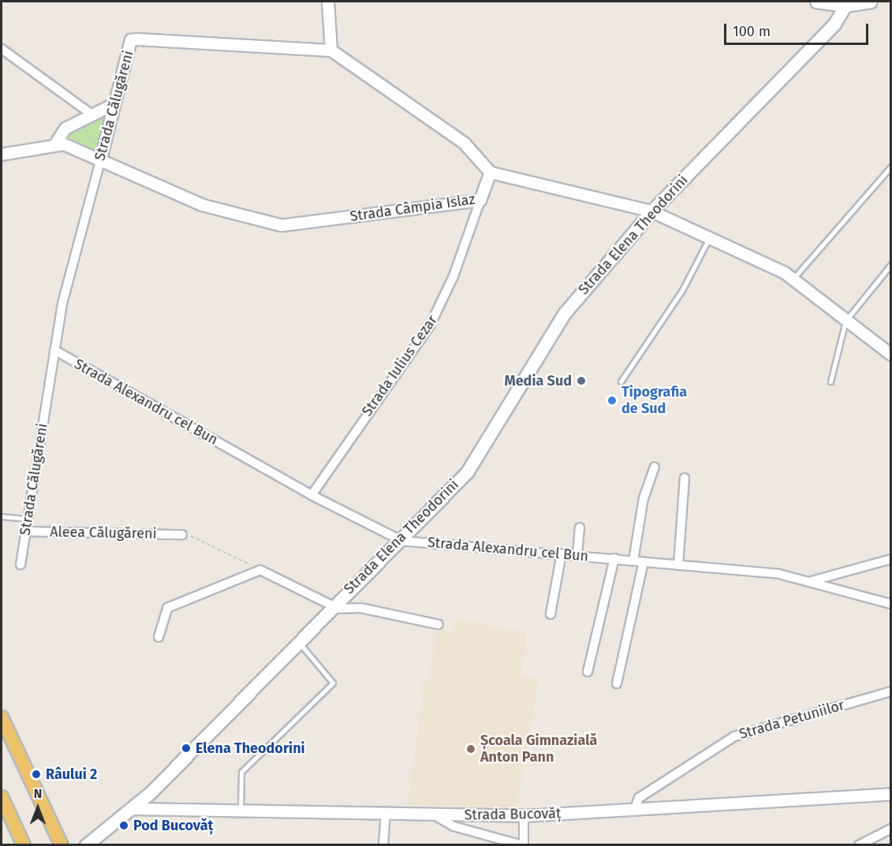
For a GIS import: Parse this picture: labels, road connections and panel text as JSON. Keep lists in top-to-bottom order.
{
  "streets": {
    "main road": ["Strada Elena Theodorini"],
    "street": [
      "Strada Călugăreni",
      "Strada Câmpia Islaz",
      "Strada Iulius Cezar",
      "Strada Alexandru cel Bun",
      "Aleea Călugăreni",
      "Strada Petuniilor",
      "Strada Bucovăț"
    ]
  },
  "crossings": [
    ["Strada Călugăreni", "Strada Câmpia Islaz"],
    ["Strada Călugăreni", "Strada Alexandru cel Bun"],
    ["Strada Călugăreni", "Aleea Călugăreni"],
    ["Strada Câmpia Islaz", "Strada Iulius Cezar"],
    ["Strada Elena Theodorini", "Strada Alexandru cel Bun"],
    ["Strada Elena Theodorini", "Strada Bucovăț"],
    ["Strada Iulius Cezar", "Strada Alexandru cel Bun"],
    ["Strada Petuniilor", "Strada Bucovăț"]
  ],
  "places": [
    "Media Sud",
    "Tipografia de Sud",
    "Elena Theodorini",
    "Școala Gimnazială Anton Pann",
    "Râului 2",
    "Pod Bucovăț"
  ],
  "scale_bar": "100 m",
  "north": "top"
}
